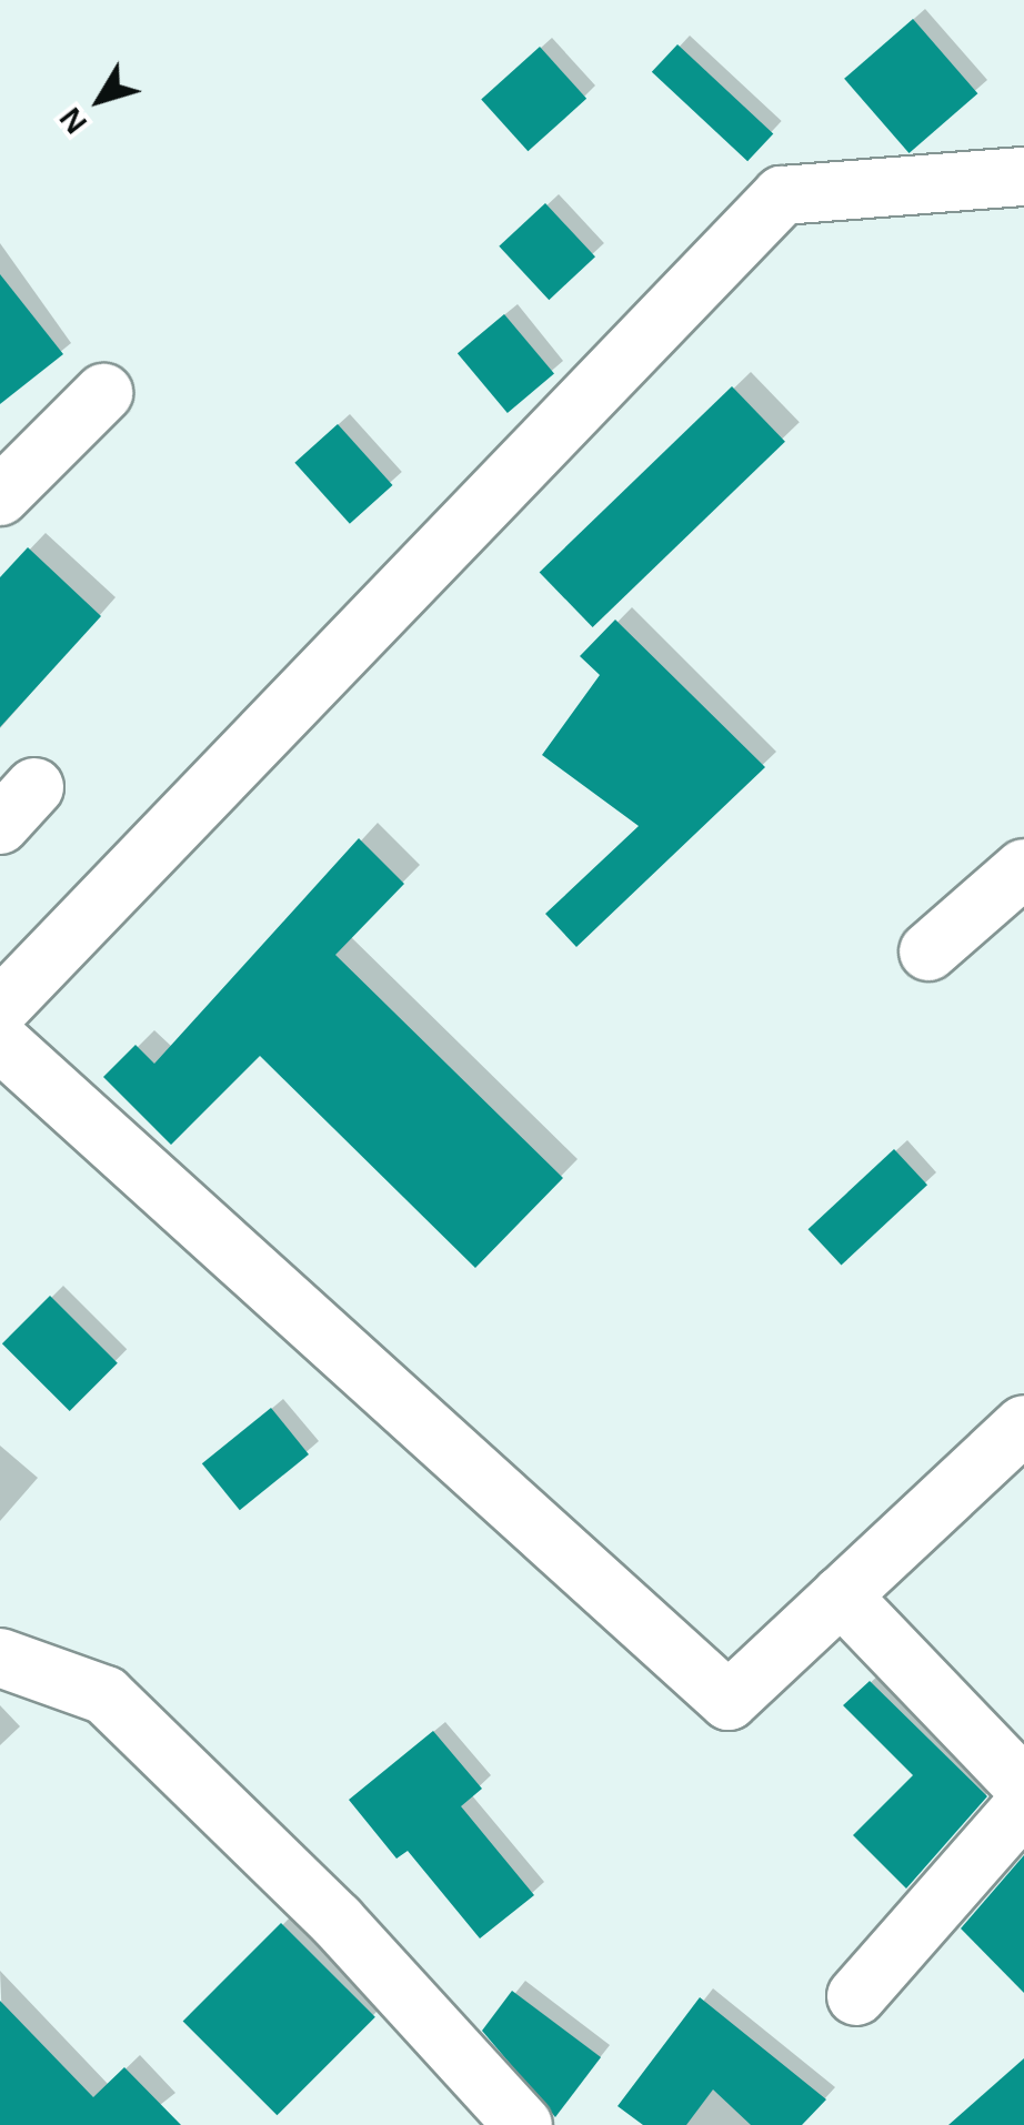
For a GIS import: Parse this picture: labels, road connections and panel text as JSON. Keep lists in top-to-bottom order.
{
  "north": "bottom left"
}
